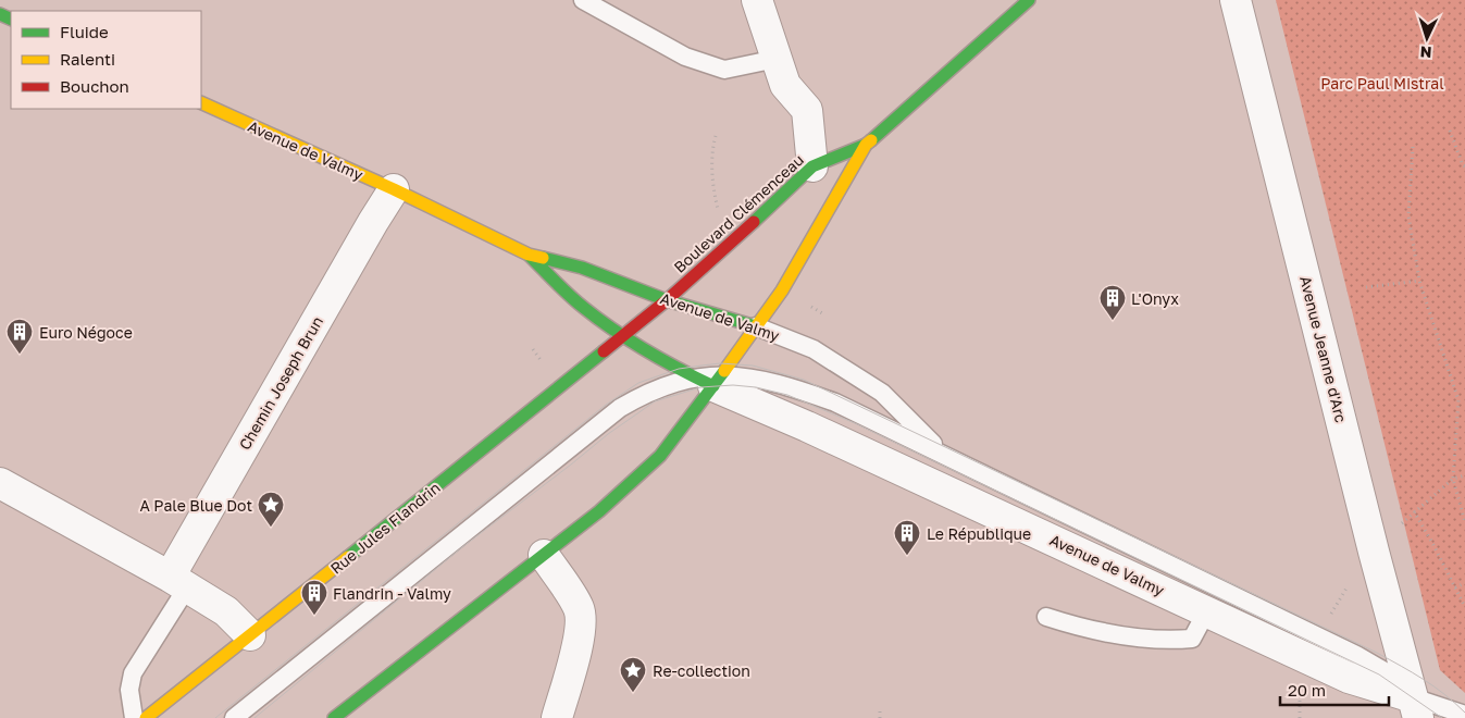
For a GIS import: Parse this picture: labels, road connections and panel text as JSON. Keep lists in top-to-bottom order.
{
  "streets": {
    "main road": ["Avenue de Valmy", "Boulevard Clémenceau", "Rue Jules Flandrin"],
    "street": ["Avenue Jeanne d'Arc", "Chemin Joseph Brun"]
  },
  "crossings": [
    ["Avenue de Valmy", "Boulevard Clémenceau"],
    ["Avenue de Valmy", "Avenue Jeanne d'Arc"],
    ["Avenue de Valmy", "Chemin Joseph Brun"],
    ["Avenue de Valmy", "Rue Jules Flandrin"],
    ["Boulevard Clémenceau", "Rue Jules Flandrin"]
  ],
  "parks": ["Parc Paul Mistral"],
  "places": {
    "building": [
      "L'Onyx",
      "Euro Négoce",
      "Le République",
      "Flandrin - Valmy"
    ],
    "place": ["A Pale Blue Dot", "Re-collection"]
  },
  "legend": ["Fluide", "Ralenti", "Bouchon"],
  "scale_bar": "20 m",
  "north": "bottom"
}
